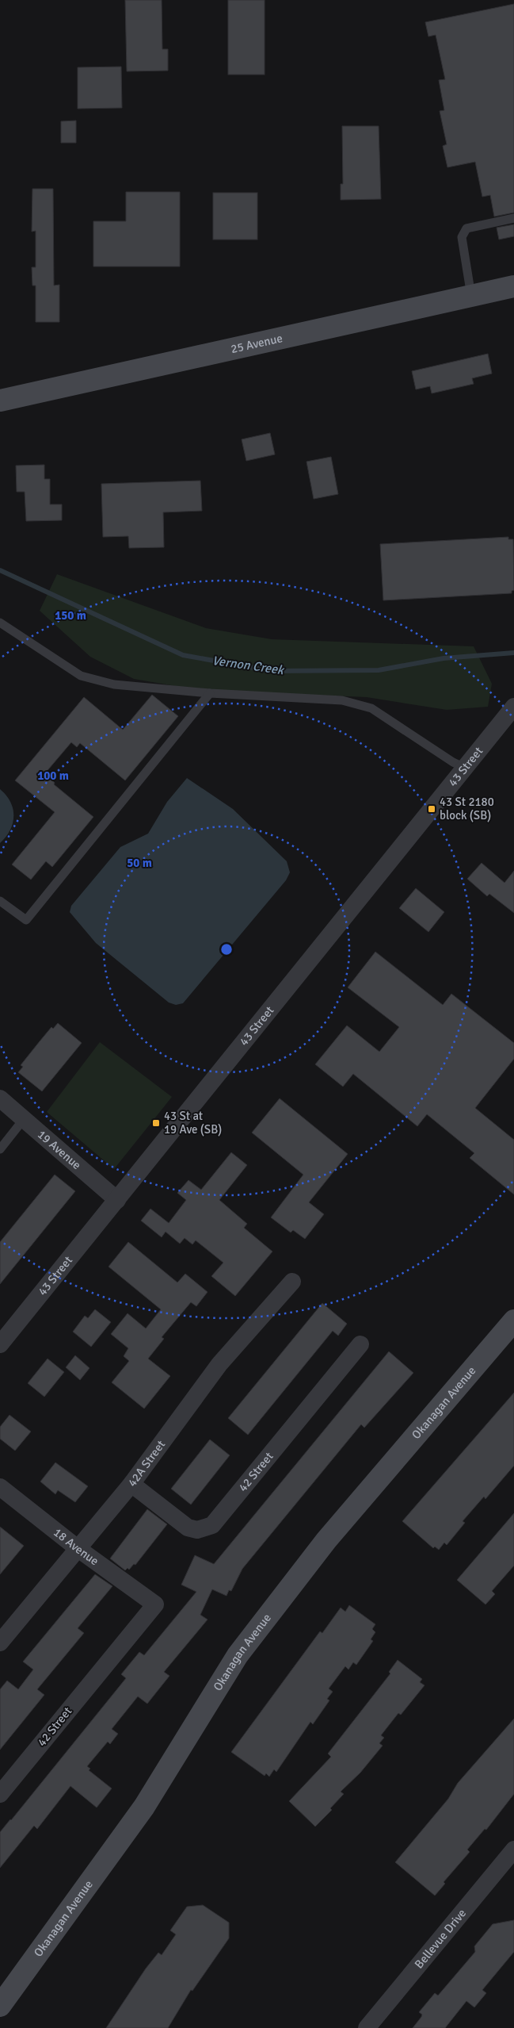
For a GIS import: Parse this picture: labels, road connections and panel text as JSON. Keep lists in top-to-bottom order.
{
  "streets": {
    "street": [
      "25 Avenue",
      "43 Street",
      "19 Avenue",
      "Okanagan Avenue",
      "42A Street",
      "42 Street",
      "18 Avenue",
      "Bellevue Drive"
    ]
  },
  "crossings": [
    ["43 Street", "19 Avenue"],
    ["42A Street", "42 Street"],
    ["42A Street", "18 Avenue"],
    ["42 Street", "18 Avenue"]
  ],
  "water": ["Vernon Creek"],
  "places": {
    "transit": ["43 St 2180 block (SB)", "43 St at 19 Ave (SB)"]
  },
  "rings": ["150 m", "100 m", "50 m"]
}
